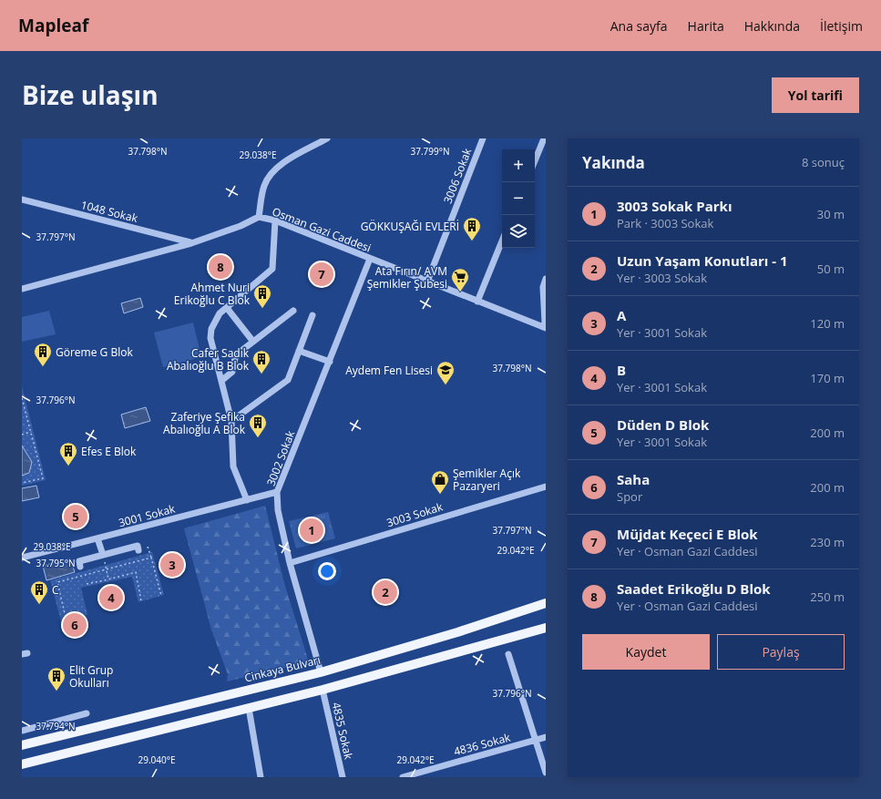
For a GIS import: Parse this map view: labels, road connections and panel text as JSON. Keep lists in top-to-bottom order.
{
  "streets": {
    "main road": ["Cinkaya Bulvarı"],
    "street": [
      "3006 Sokak",
      "1048 Sokak",
      "Osman Gazi Caddesi",
      "3002 Sokak",
      "3003 Sokak",
      "3001 Sokak",
      "4835 Sokak",
      "4836 Sokak"
    ]
  },
  "crossings": [
    ["3006 Sokak", "Osman Gazi Caddesi"],
    ["1048 Sokak", "Osman Gazi Caddesi"],
    ["Osman Gazi Caddesi", "3002 Sokak"],
    ["3002 Sokak", "3003 Sokak"],
    ["3002 Sokak", "3001 Sokak"],
    ["3002 Sokak", "Cinkaya Bulvarı"]
  ],
  "places": {
    "building": [
      "GÖKKUŞAĞI EVLERİ",
      "Ahmet Nuri Erikoğlu C Blok",
      "Göreme G Blok",
      "Cafer Sadık Abalıoğlu B Blok",
      "Zaferiye Şefika Abalıoğlu A Blok",
      "Efes E Blok",
      "C",
      "Elit Grup Okulları"
    ],
    "supermarket": ["Ata Fırın/ AVM Şemikler Şubesi"],
    "school or university": ["Aydem Fen Lisesi"],
    "shop": ["Şemikler Açık Pazaryeri"]
  },
  "page": {
    "header": "Mapleaf",
    "nav": [
      "Ana sayfa",
      "Harita",
      "Hakkında",
      "İletişim"
    ],
    "title": "Bize ulaşın",
    "buttons": [
      "Yol tarifi",
      ["Kaydet", "Paylaş"]
    ],
    "heading": ["Yakında", "8 sonuç"],
    "map_buttons": ["+", "−"],
    "list": [
      {
        "mark": "1",
        "name": "3003 Sokak Parkı",
        "note": "Park · 3003 Sokak",
        "value": "30 m"
      },
      {
        "mark": "2",
        "name": "Uzun Yaşam Konutları - 1",
        "note": "Yer · 3003 Sokak",
        "value": "50 m"
      },
      {
        "mark": "3",
        "name": "A",
        "note": "Yer · 3001 Sokak",
        "value": "120 m"
      },
      {
        "mark": "4",
        "name": "B",
        "note": "Yer · 3001 Sokak",
        "value": "170 m"
      },
      {
        "mark": "5",
        "name": "Düden D Blok",
        "note": "Yer · 3001 Sokak",
        "value": "200 m"
      },
      {
        "mark": "6",
        "name": "Saha",
        "note": "Spor",
        "value": "200 m"
      },
      {
        "mark": "7",
        "name": "Müjdat Keçeci E Blok",
        "note": "Yer · Osman Gazi Caddesi",
        "value": "230 m"
      },
      {
        "mark": "8",
        "name": "Saadet Erikoğlu D Blok",
        "note": "Yer · Osman Gazi Caddesi",
        "value": "250 m"
      }
    ],
    "pins": [
      "8",
      "7",
      "5",
      "1",
      "3",
      "2",
      "4",
      "6"
    ]
  },
  "coordinates": [
    "37.798°N",
    "37.799°N",
    "29.038°E",
    "37.797°N",
    "37.796°N",
    "29.042°E",
    "37.795°N",
    "37.794°N",
    "29.040°E"
  ]
}
